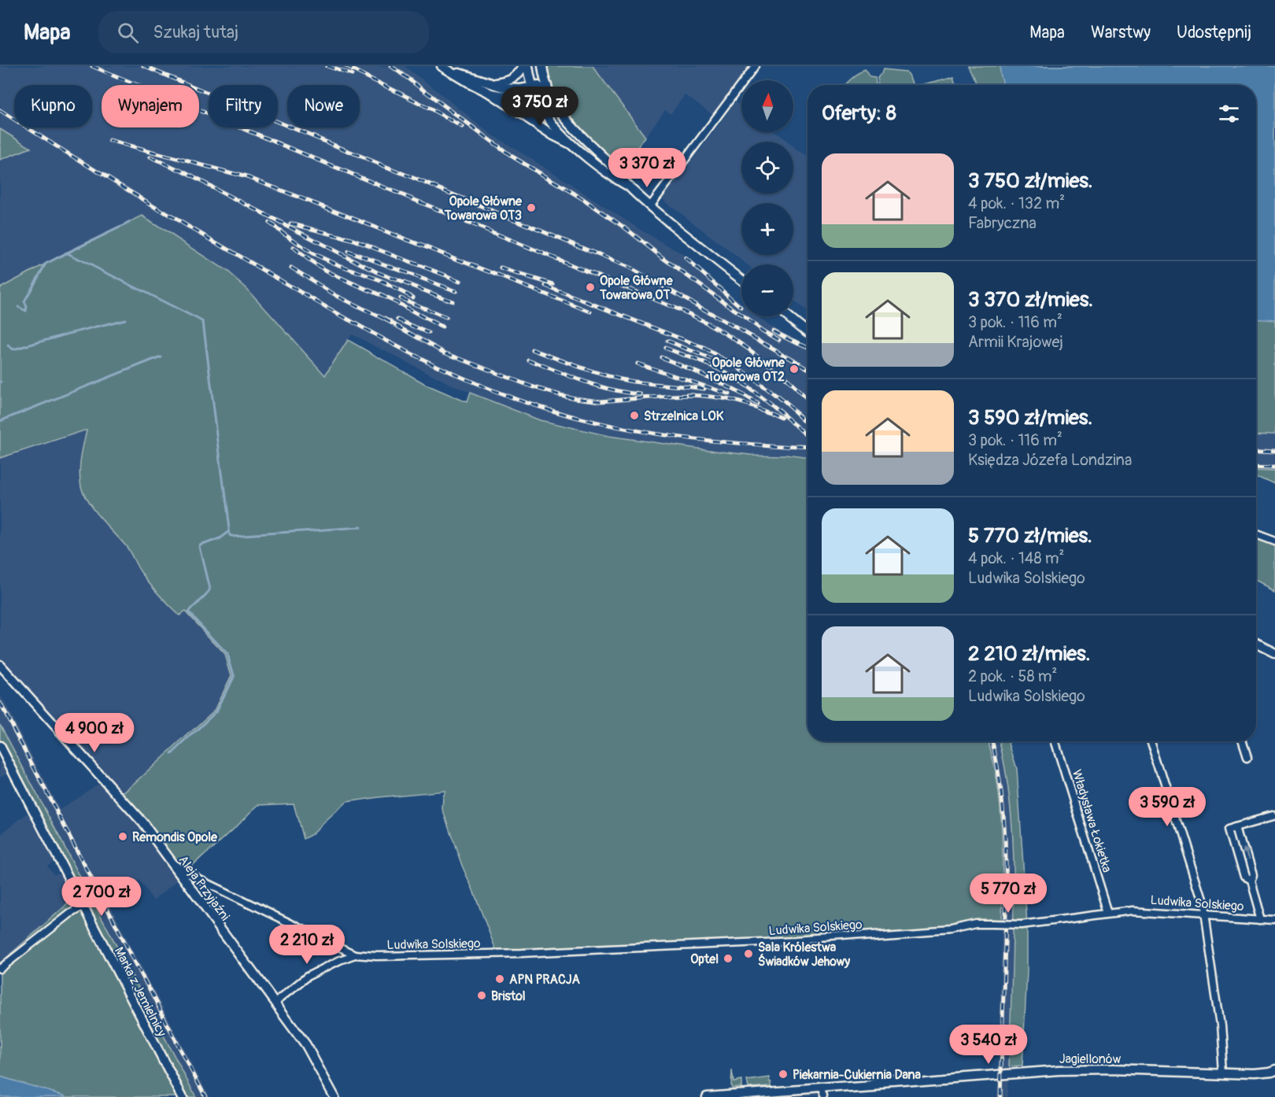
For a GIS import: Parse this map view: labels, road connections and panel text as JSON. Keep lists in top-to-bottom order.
{
  "streets": {
    "street": [
      "Władysława Łokietka",
      "Aleja Przyjaźni",
      "Ludwika Solskiego",
      "Marka z Jemielnicy",
      "Jagiellonów"
    ]
  },
  "crossings": [
    ["Władysława Łokietka", "Ludwika Solskiego"],
    ["Aleja Przyjaźni", "Ludwika Solskiego"]
  ],
  "places": [
    "Opole Główne Towarowa OT3",
    "Opole Główne Towarowa OT",
    "Opole Główne Towarowa OT2",
    "Strzelnica LOK",
    "Remondis Opole",
    "Sala Królestwa Świadków Jehowy",
    "Optel",
    "APN PRACJA",
    "Bristol",
    "Piekarnia-Cukiernia Dana"
  ],
  "north": "top",
  "page": {
    "header": "Mapa",
    "search": "Szukaj tutaj",
    "nav": ["Mapa", "Warstwy", "Udostępnij"],
    "map_buttons": ["+", "−"],
    "chip": [
      "Kupno",
      "Wynajem",
      "Filtry",
      "Nowe"
    ],
    "heading": "Oferty: 8",
    "price": [
      "3 750 zł",
      "3 370 zł",
      "4 900 zł",
      "3 590 zł",
      "5 770 zł",
      "2 700 zł",
      "2 210 zł",
      "3 540 zł"
    ],
    "list": [
      {
        "name": "3 750 zł/mies.",
        "note": "4 pok. · 132 m² · Fabryczna"
      },
      {
        "name": "3 370 zł/mies.",
        "note": "3 pok. · 116 m² · Armii Krajowej"
      },
      {
        "name": "3 590 zł/mies.",
        "note": "3 pok. · 116 m² · Księdza Józefa Londzina"
      },
      {
        "name": "5 770 zł/mies.",
        "note": "4 pok. · 148 m² · Ludwika Solskiego"
      },
      {
        "name": "2 210 zł/mies.",
        "note": "2 pok. · 58 m² · Ludwika Solskiego"
      }
    ]
  }
}
